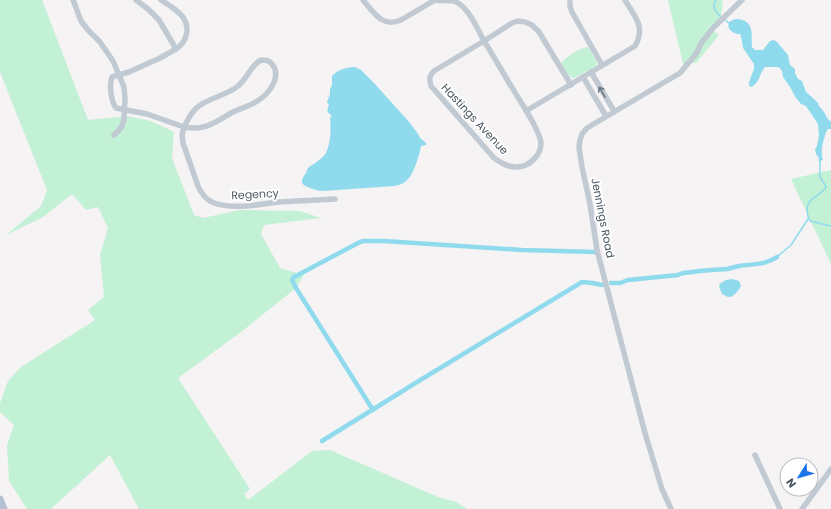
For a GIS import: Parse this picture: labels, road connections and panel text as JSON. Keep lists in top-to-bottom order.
{
  "streets": {
    "street": ["Hastings Avenue", "Regency", "Jennings Road"]
  },
  "north": "bottom left"
}
